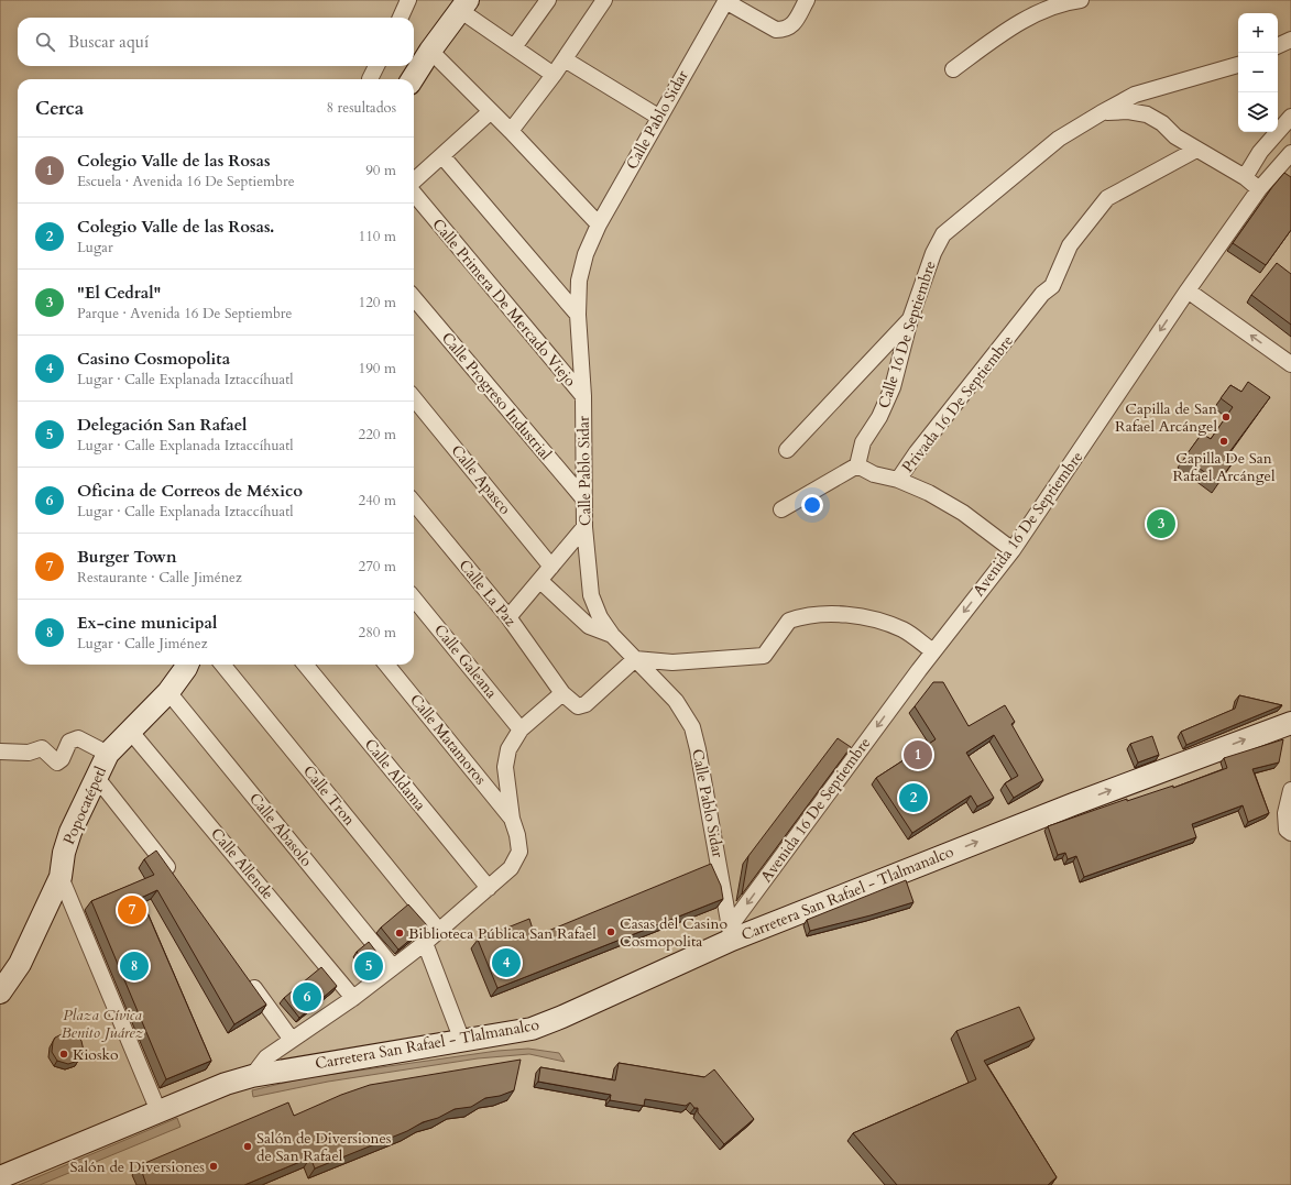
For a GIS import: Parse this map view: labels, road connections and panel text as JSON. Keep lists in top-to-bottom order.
{
  "streets": {
    "street": [
      "Calle Pablo Sidar",
      "Calle Primera De Mercado Viejo",
      "Calle 16 De Septiembre",
      "Calle Progreso Industrial",
      "Privada 16 De Septiembre",
      "Calle Apasco",
      "Avenida 16 De Septiembre",
      "Calle La Paz",
      "Calle Galeana",
      "Calle Matamoros",
      "Calle Aldama",
      "Calle Tron",
      "Popocatépetl",
      "Calle Abasolo",
      "Calle Allende",
      "Carretera San Rafael - Tlalmanalco"
    ]
  },
  "crossings": [
    ["Calle Pablo Sidar", "Calle Primera De Mercado Viejo"],
    ["Calle Pablo Sidar", "Calle Progreso Industrial"],
    ["Calle Pablo Sidar", "Avenida 16 De Septiembre"],
    ["Calle Pablo Sidar", "Calle La Paz"],
    ["Calle Pablo Sidar", "Carretera San Rafael - Tlalmanalco"],
    ["Avenida 16 De Septiembre", "Carretera San Rafael - Tlalmanalco"],
    ["Popocatépetl", "Calle Abasolo"],
    ["Popocatépetl", "Calle Allende"]
  ],
  "one_way": ["Avenida 16 De Septiembre", "Carretera San Rafael - Tlalmanalco"],
  "parks": ["Plaza Cívica Benito Juárez"],
  "places": [
    "Capilla de San Rafael Arcángel",
    "Capilla De San Rafael Arcángel",
    "Casas del Casino Cosmopolita",
    "Biblioteca Pública San Rafael",
    "Kiosko",
    "Salón de Diversiones de San Rafael",
    "Salón de Diversiones"
  ],
  "page": {
    "map_buttons": ["+", "−"],
    "search": "Buscar aquí",
    "heading": ["Cerca", "8 resultados"],
    "list": [
      {
        "mark": "1",
        "name": "Colegio Valle de las Rosas",
        "note": "Escuela · Avenida 16 De Septiembre",
        "value": "90 m"
      },
      {
        "mark": "2",
        "name": "Colegio Valle de las Rosas.",
        "note": "Lugar",
        "value": "110 m"
      },
      {
        "mark": "3",
        "name": "\"El Cedral\"",
        "note": "Parque · Avenida 16 De Septiembre",
        "value": "120 m"
      },
      {
        "mark": "4",
        "name": "Casino Cosmopolita",
        "note": "Lugar · Calle Explanada Iztaccíhuatl",
        "value": "190 m"
      },
      {
        "mark": "5",
        "name": "Delegación San Rafael",
        "note": "Lugar · Calle Explanada Iztaccíhuatl",
        "value": "220 m"
      },
      {
        "mark": "6",
        "name": "Oficina de Correos de México",
        "note": "Lugar · Calle Explanada Iztaccíhuatl",
        "value": "240 m"
      },
      {
        "mark": "7",
        "name": "Burger Town",
        "note": "Restaurante · Calle Jiménez",
        "value": "270 m"
      },
      {
        "mark": "8",
        "name": "Ex-cine municipal",
        "note": "Lugar · Calle Jiménez",
        "value": "280 m"
      }
    ],
    "pins": [
      "3",
      "1",
      "2",
      "7",
      "4",
      "5",
      "8",
      "6"
    ]
  }
}
